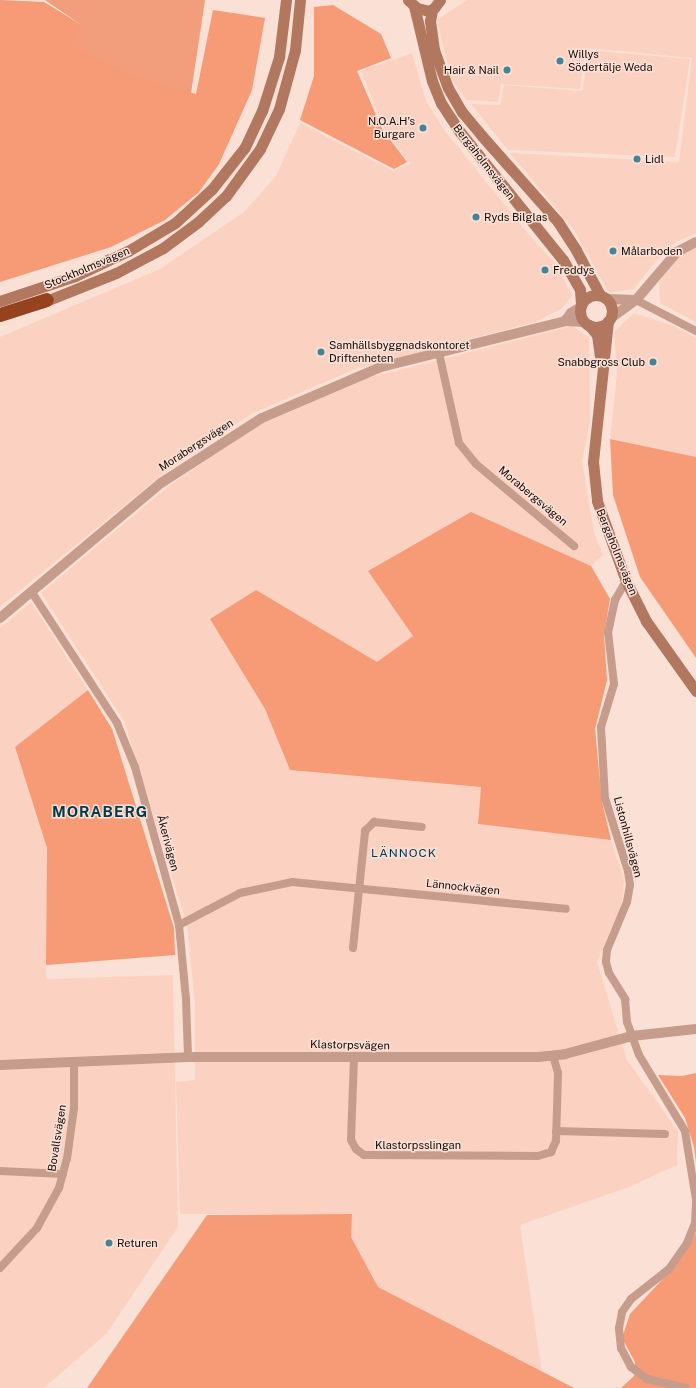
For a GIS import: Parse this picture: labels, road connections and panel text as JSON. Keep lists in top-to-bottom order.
{
  "streets": {
    "main road": ["Bergaholmsvägen", "Stockholmsvägen"],
    "street": [
      "Morabergsvägen",
      "Listonhillsvägen",
      "Åkerivägen",
      "Lännockvägen",
      "Klastorpsvägen",
      "Bovallsvägen",
      "Klastorpsslingan"
    ]
  },
  "crossings": [
    ["Bergaholmsvägen", "Morabergsvägen"],
    ["Bergaholmsvägen", "Listonhillsvägen"],
    ["Morabergsvägen", "Åkerivägen"],
    ["Listonhillsvägen", "Klastorpsvägen"],
    ["Åkerivägen", "Lännockvägen"],
    ["Åkerivägen", "Klastorpsvägen"],
    ["Klastorpsvägen", "Bovallsvägen"],
    ["Klastorpsvägen", "Klastorpsslingan"]
  ],
  "districts": ["MORABERG", "LÄNNOCK"],
  "places": [
    "Willys Södertälje Weda",
    "Hair & Nail",
    "N.O.A.H’s Burgare",
    "Lidl",
    "Ryds Bilglas",
    "Målarboden",
    "Freddys",
    "Samhällsbyggnadskontoret Driftenheten",
    "Snabbgross Club",
    "Returen"
  ]
}
